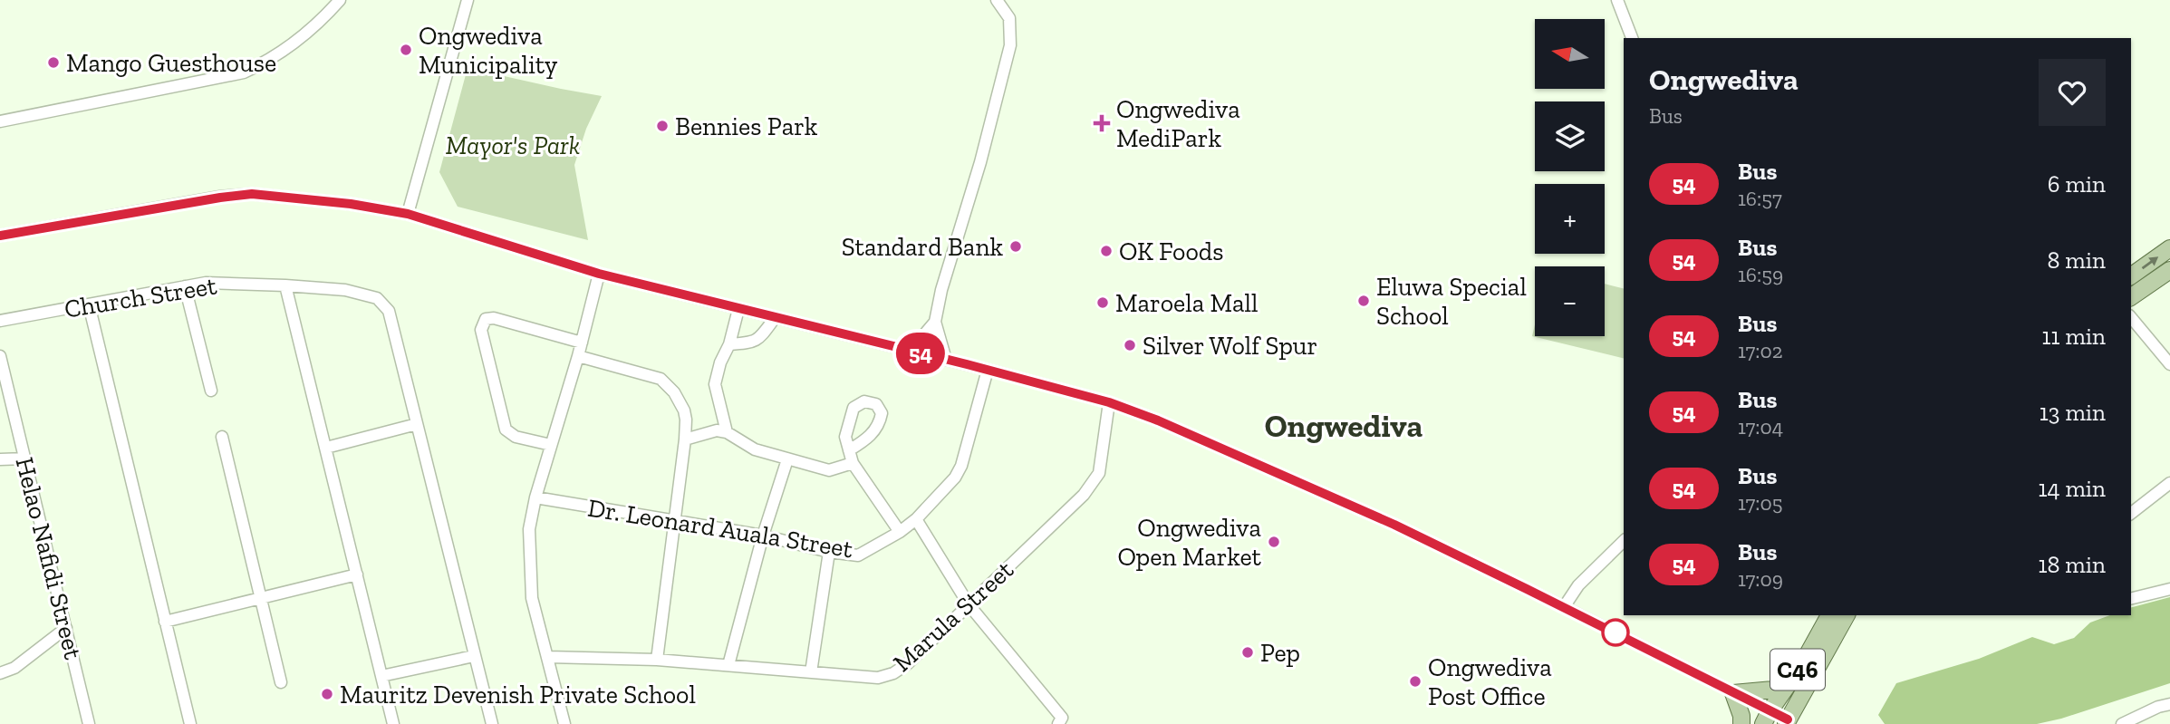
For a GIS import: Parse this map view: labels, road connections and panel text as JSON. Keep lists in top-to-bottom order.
{
  "streets": {
    "main road": ["C46"],
    "street": [
      "Church Street",
      "Dr. Leonard Auala Street",
      "Helao Nafidi Street",
      "Marula Street"
    ]
  },
  "districts": ["Ongwediva"],
  "parks": ["Mayor's Park"],
  "places": {
    "other": [
      "Ongwediva Municipality",
      "Mango Guesthouse",
      "Bennies Park",
      "Standard Bank",
      "OK Foods",
      "Eluwa Special School",
      "Maroela Mall",
      "Silver Wolf Spur",
      "Ongwediva Open Market",
      "Pep",
      "Ongwediva Post Office",
      "Mauritz Devenish Private School"
    ],
    "health": ["Ongwediva MediPark"]
  },
  "lines": ["bus line 54"],
  "north": "left",
  "page": {
    "on_map": "54",
    "map_buttons": ["+", "−"],
    "heading": ["Ongwediva", "Bus"],
    "list": [
      {
        "mark": "54",
        "name": "Bus",
        "note": "16:57",
        "value": "6 min"
      },
      {
        "mark": "54",
        "name": "Bus",
        "note": "16:59",
        "value": "8 min"
      },
      {
        "mark": "54",
        "name": "Bus",
        "note": "17:02",
        "value": "11 min"
      },
      {
        "mark": "54",
        "name": "Bus",
        "note": "17:04",
        "value": "13 min"
      },
      {
        "mark": "54",
        "name": "Bus",
        "note": "17:05",
        "value": "14 min"
      },
      {
        "mark": "54",
        "name": "Bus",
        "note": "17:09",
        "value": "18 min"
      }
    ]
  }
}
